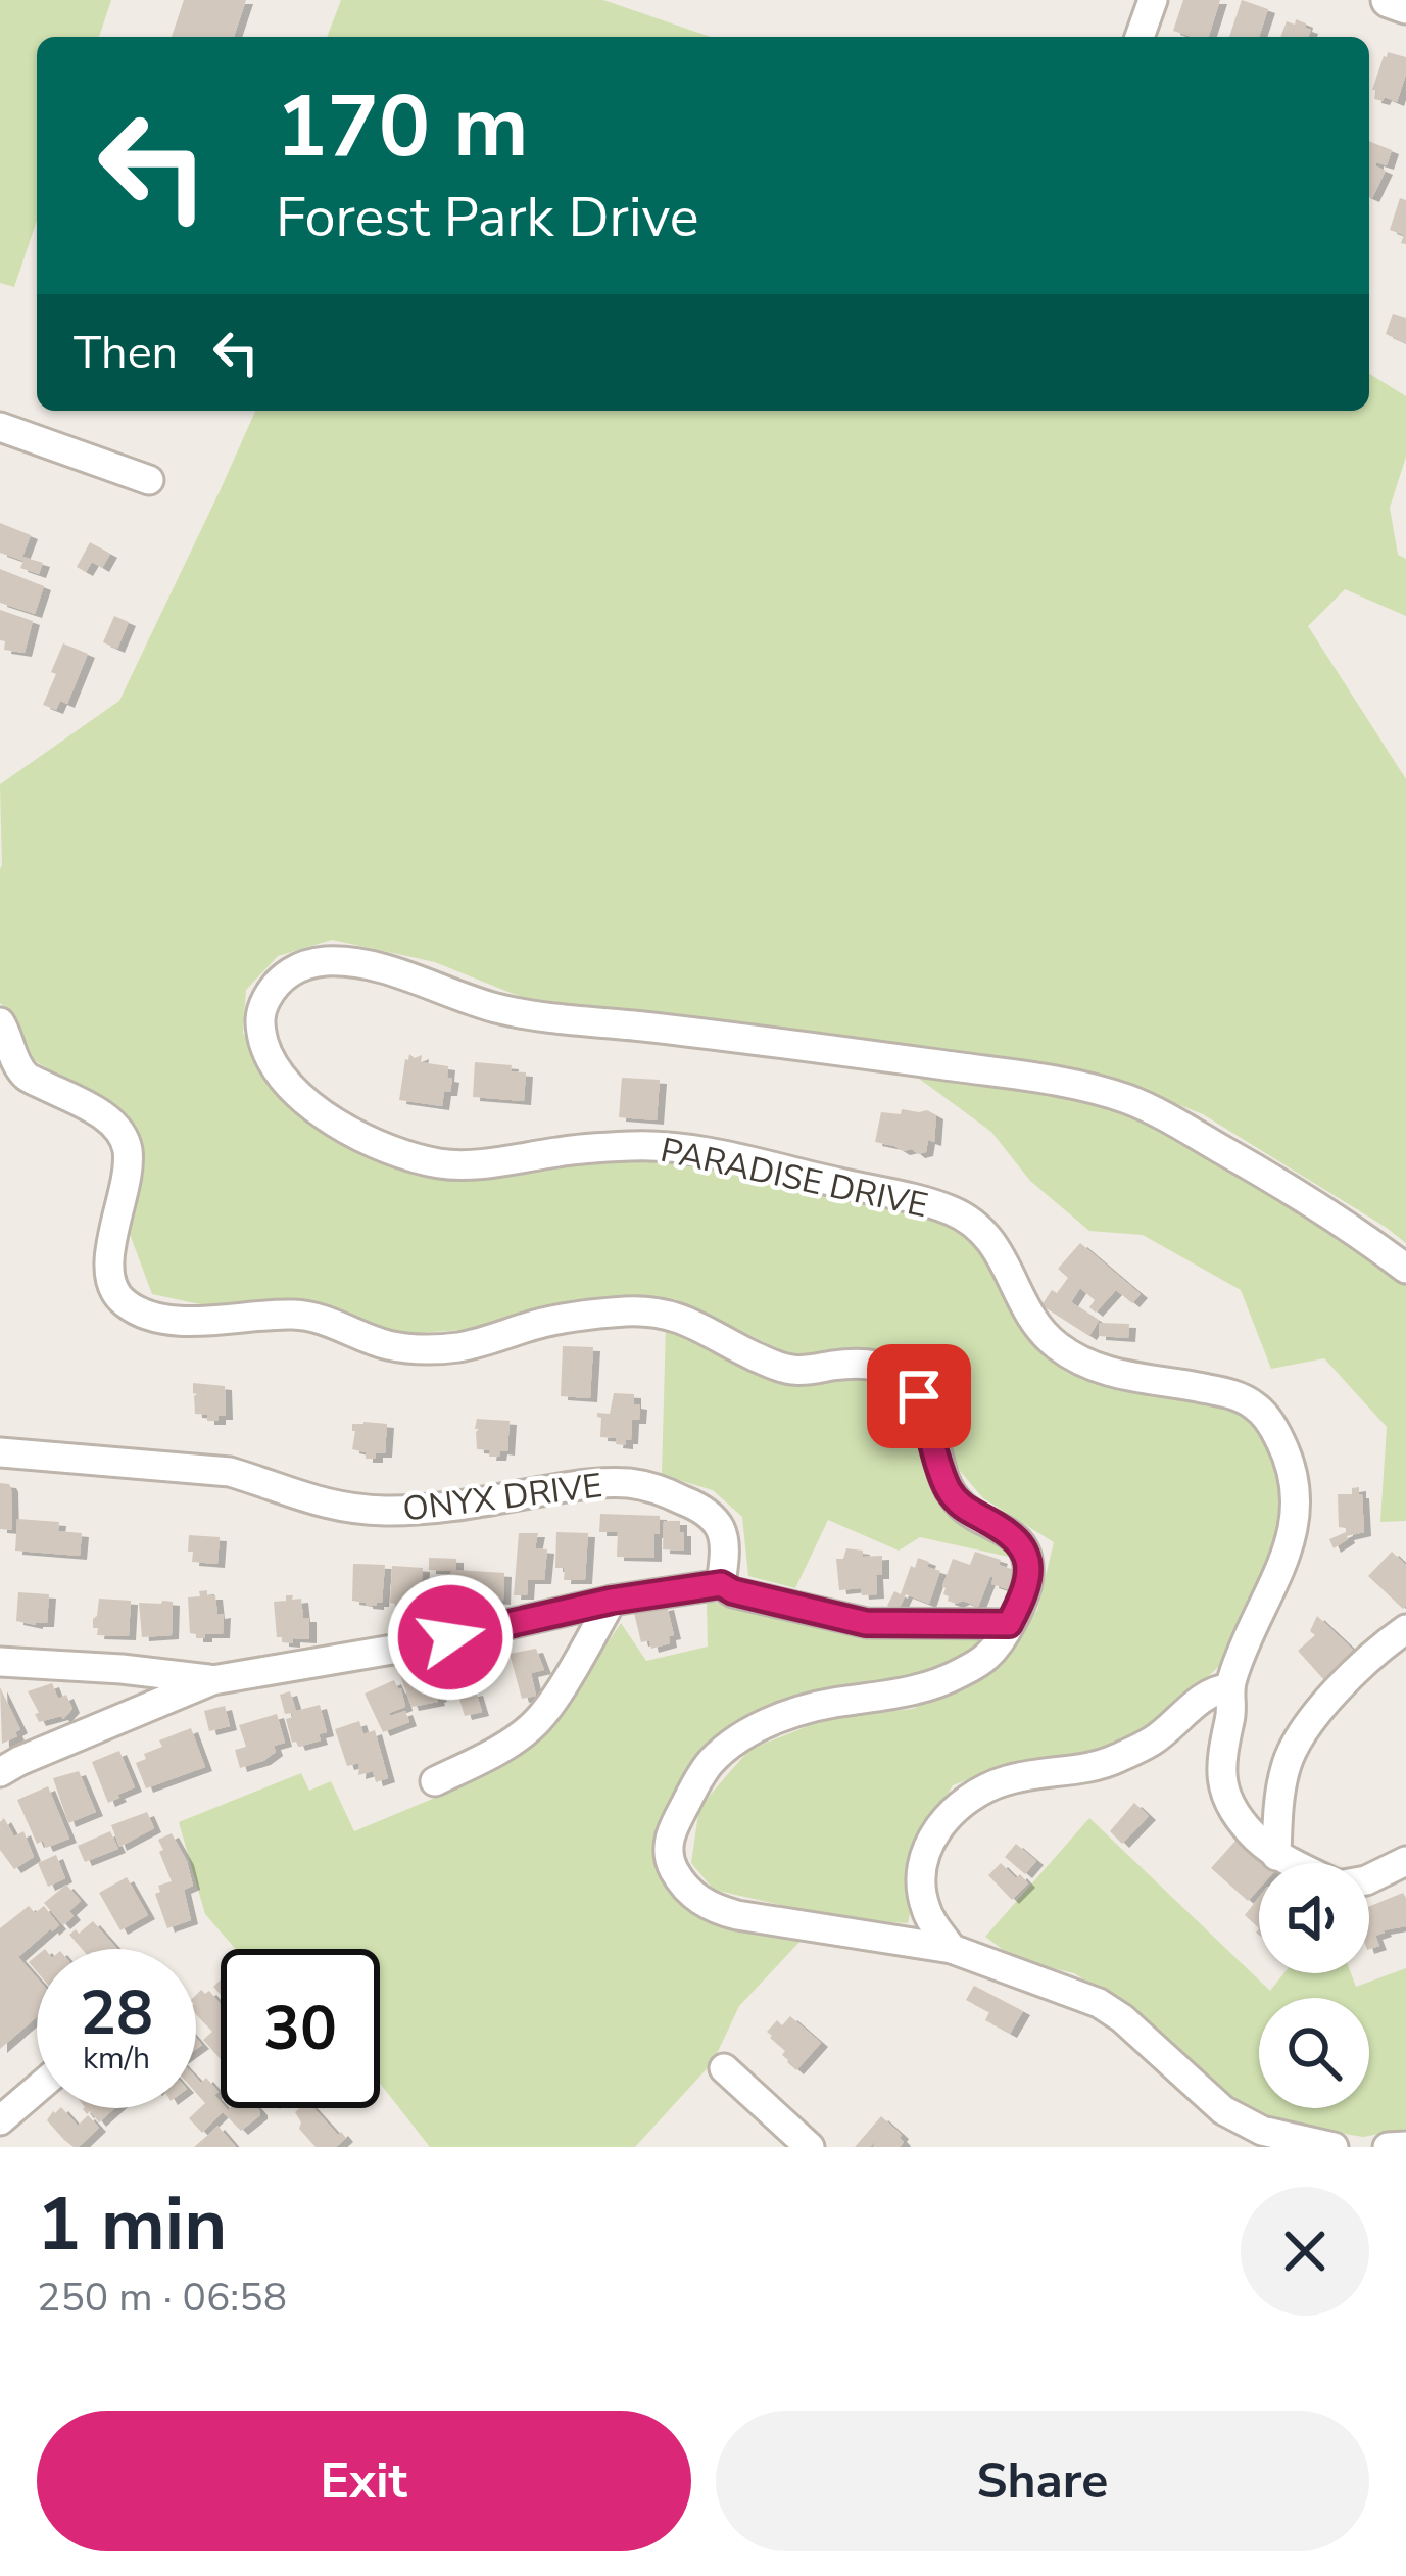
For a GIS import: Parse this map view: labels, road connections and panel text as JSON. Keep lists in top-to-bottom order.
{
  "streets": {
    "street": ["PARADISE DRIVE", "ONYX DRIVE"]
  },
  "page": {
    "turn": ["170 m", "Forest Park Drive"],
    "then": "Then",
    "speed": "28 km/h",
    "limit": "30",
    "heading": ["1 min", "250 m · 06:58"],
    "buttons": ["Exit", "Share"]
  }
}
